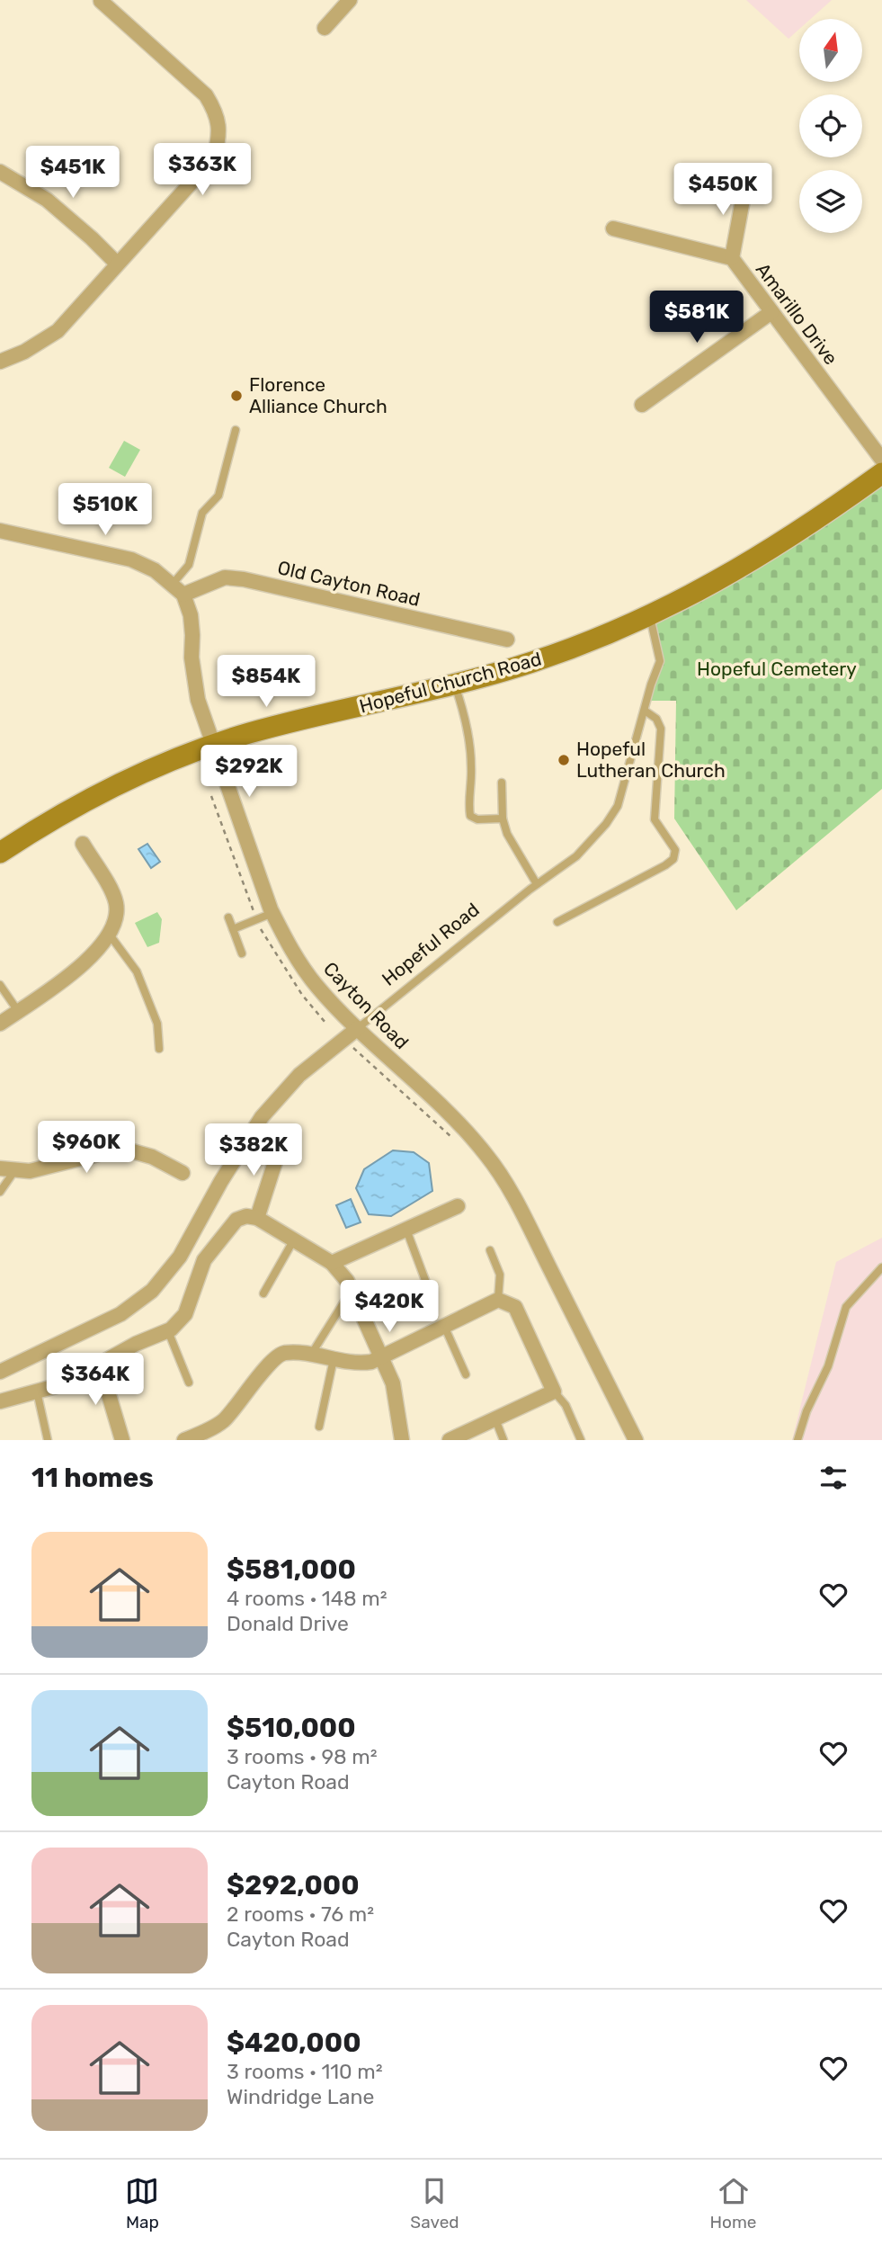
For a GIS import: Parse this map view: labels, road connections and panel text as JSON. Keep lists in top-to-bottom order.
{
  "streets": {
    "main road": ["Hopeful Church Road"],
    "street": [
      "Amarillo Drive",
      "Old Cayton Road",
      "Hopeful Road",
      "Cayton Road"
    ]
  },
  "crossings": [
    ["Old Cayton Road", "Cayton Road"],
    ["Hopeful Church Road", "Hopeful Road"],
    ["Hopeful Church Road", "Cayton Road"],
    ["Hopeful Road", "Cayton Road"]
  ],
  "parks": ["Hopeful Cemetery"],
  "places": ["Florence Alliance Church", "Hopeful Lutheran Church"],
  "north": "top",
  "page": {
    "price": [
      "$363K",
      "$451K",
      "$450K",
      "$581K",
      "$510K",
      "$854K",
      "$292K",
      "$960K",
      "$382K",
      "$420K",
      "$364K"
    ],
    "heading": "11 homes",
    "list": [
      {
        "name": "$581,000",
        "note": "4 rooms · 148 m² · Donald Drive"
      },
      {
        "name": "$510,000",
        "note": "3 rooms · 98 m² · Cayton Road"
      },
      {
        "name": "$292,000",
        "note": "2 rooms · 76 m² · Cayton Road"
      },
      {
        "name": "$420,000",
        "note": "3 rooms · 110 m² · Windridge Lane"
      }
    ],
    "tabs": ["Map", "Saved", "Home"]
  }
}
